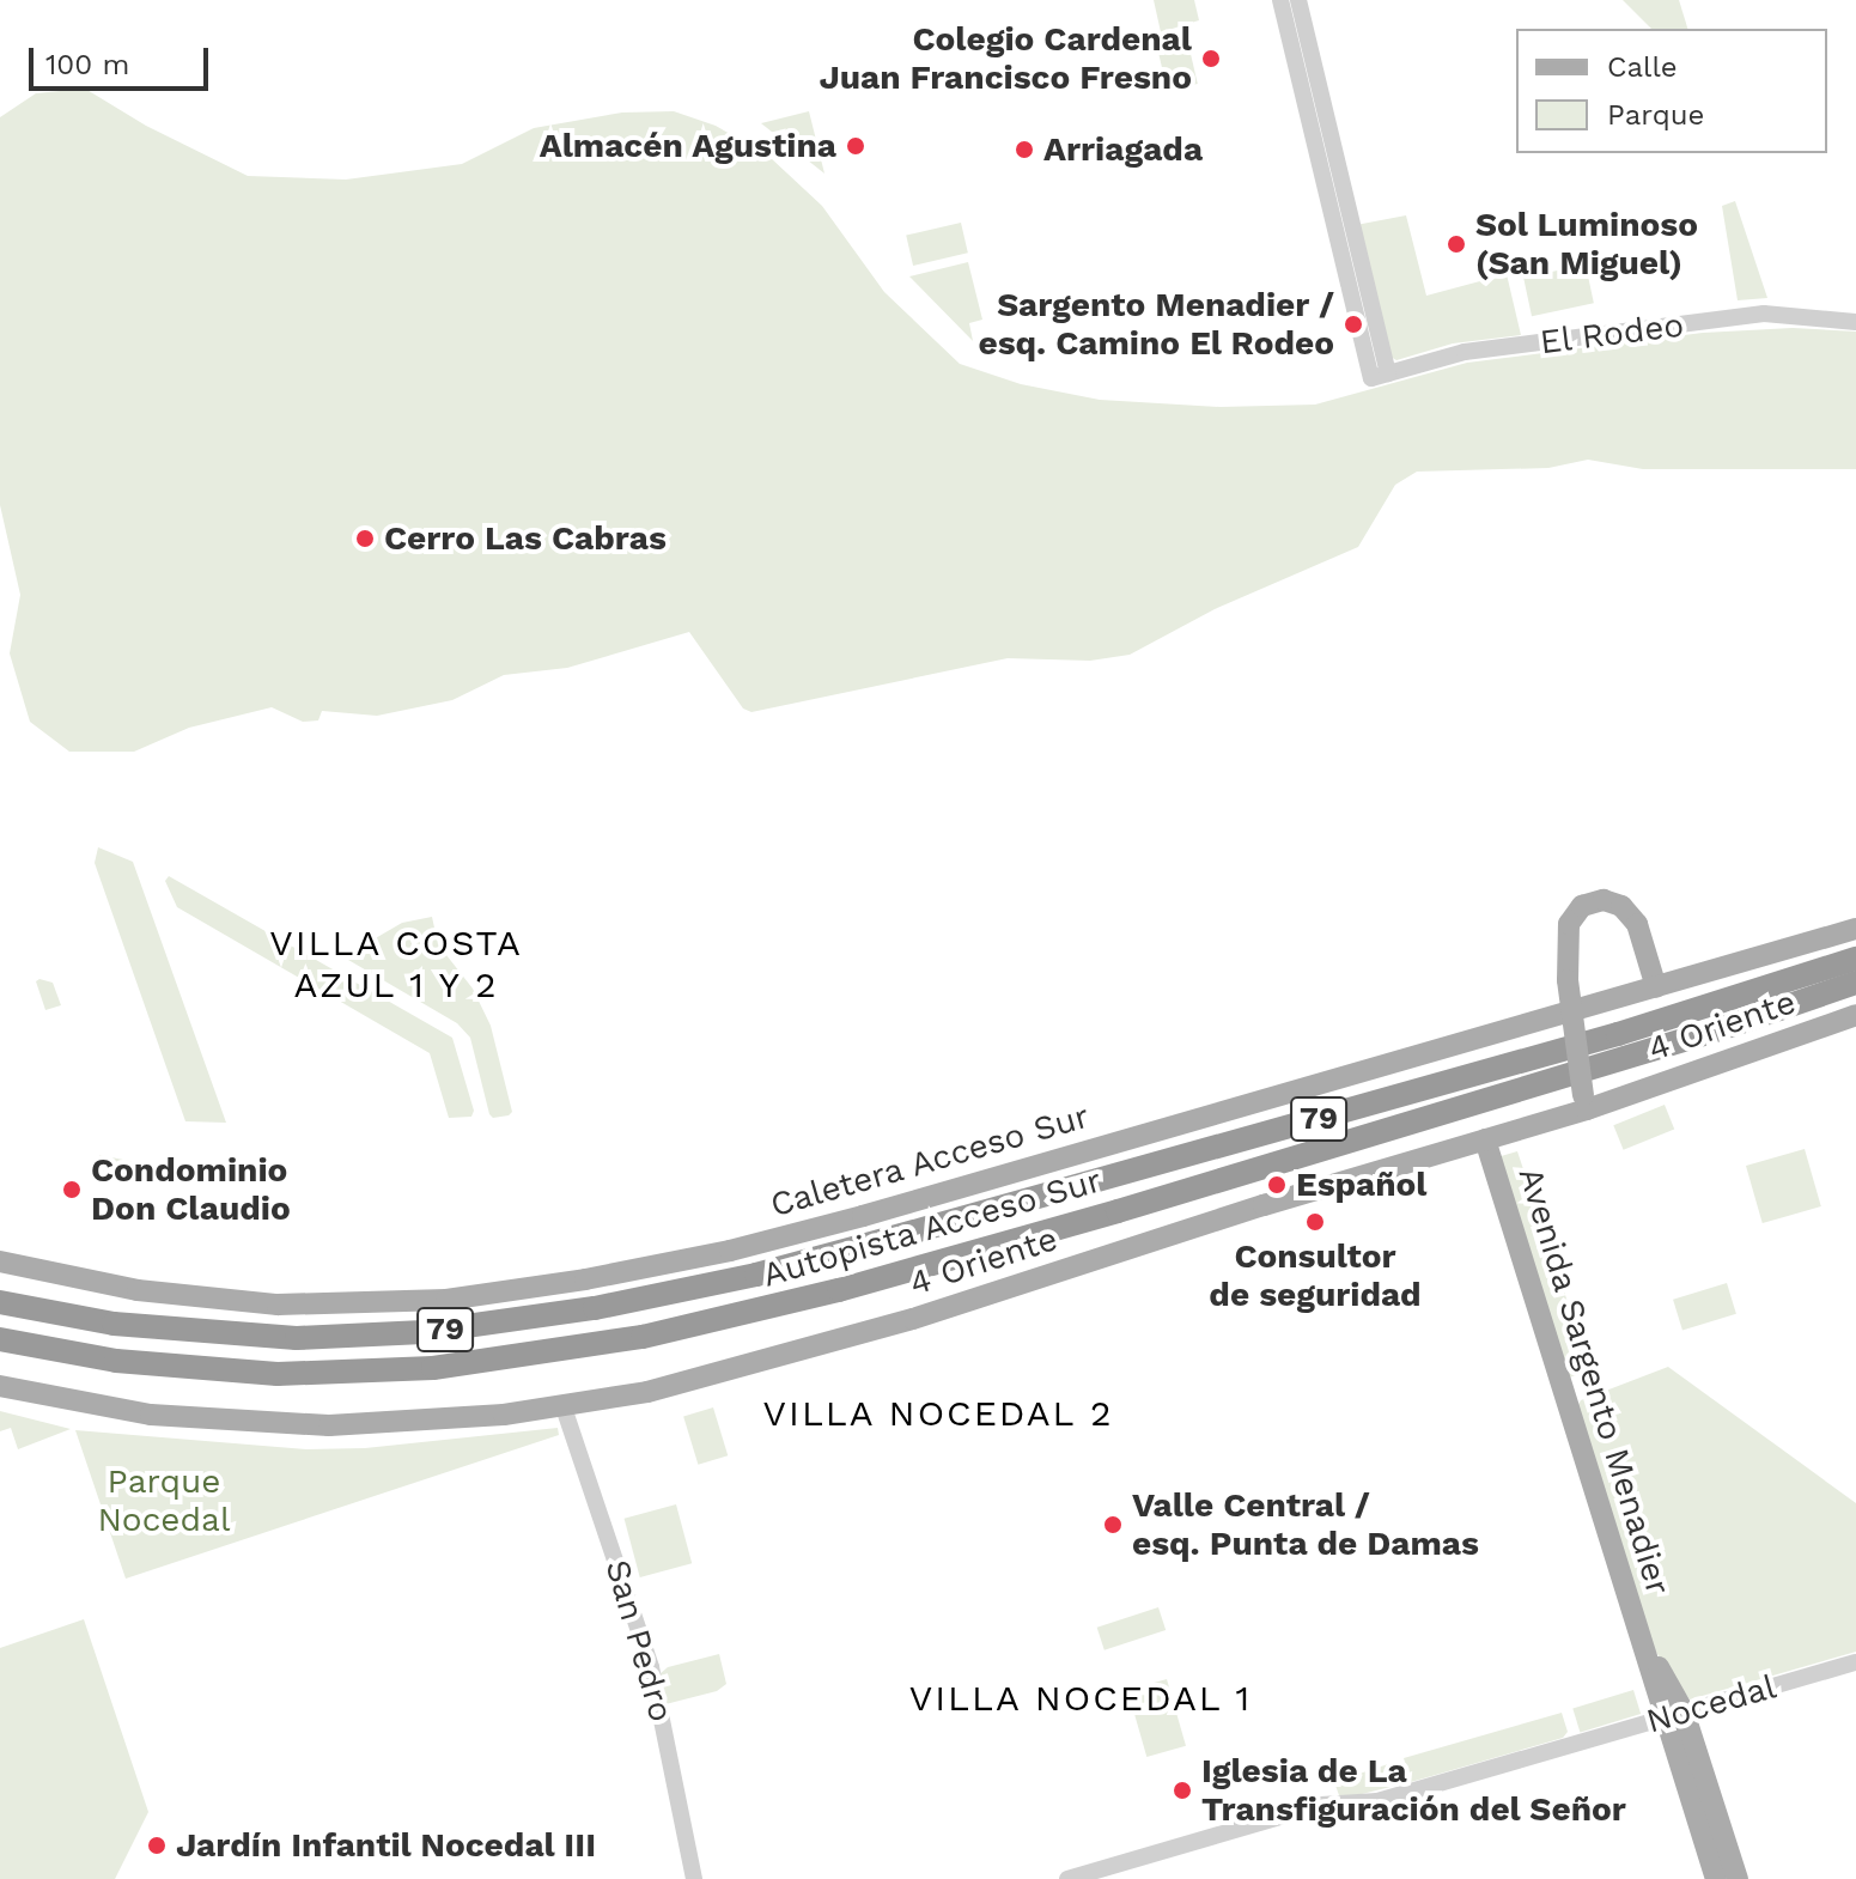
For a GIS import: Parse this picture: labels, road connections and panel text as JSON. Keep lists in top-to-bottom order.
{
  "streets": {
    "highway": ["79", "Autopista Acceso Sur"],
    "main road": ["4 Oriente", "Caletera Acceso Sur", "Avenida Sargento Menadier"],
    "street": ["El Rodeo", "San Pedro", "Nocedal"]
  },
  "crossings": [
    ["4 Oriente", "Avenida Sargento Menadier"],
    ["4 Oriente", "San Pedro"],
    ["Avenida Sargento Menadier", "Nocedal"]
  ],
  "districts": ["VILLA COSTA AZUL 1 Y 2", "VILLA NOCEDAL 2", "VILLA NOCEDAL 1"],
  "parks": ["Parque Nocedal"],
  "places": [
    "Colegio Cardenal Juan Francisco Fresno",
    "Almacén Agustina",
    "Arriagada",
    "Sol Luminoso (San Miguel)",
    "Sargento Menadier / esq. Camino El Rodeo",
    "Cerro Las Cabras",
    "Español",
    "Condominio Don Claudio",
    "Consultor de seguridad",
    "Valle Central / esq. Punta de Damas",
    "Iglesia de La Transfiguración del Señor",
    "Jardín Infantil Nocedal III"
  ],
  "legend": ["Calle", "Parque"],
  "scale_bar": "100 m"
}
